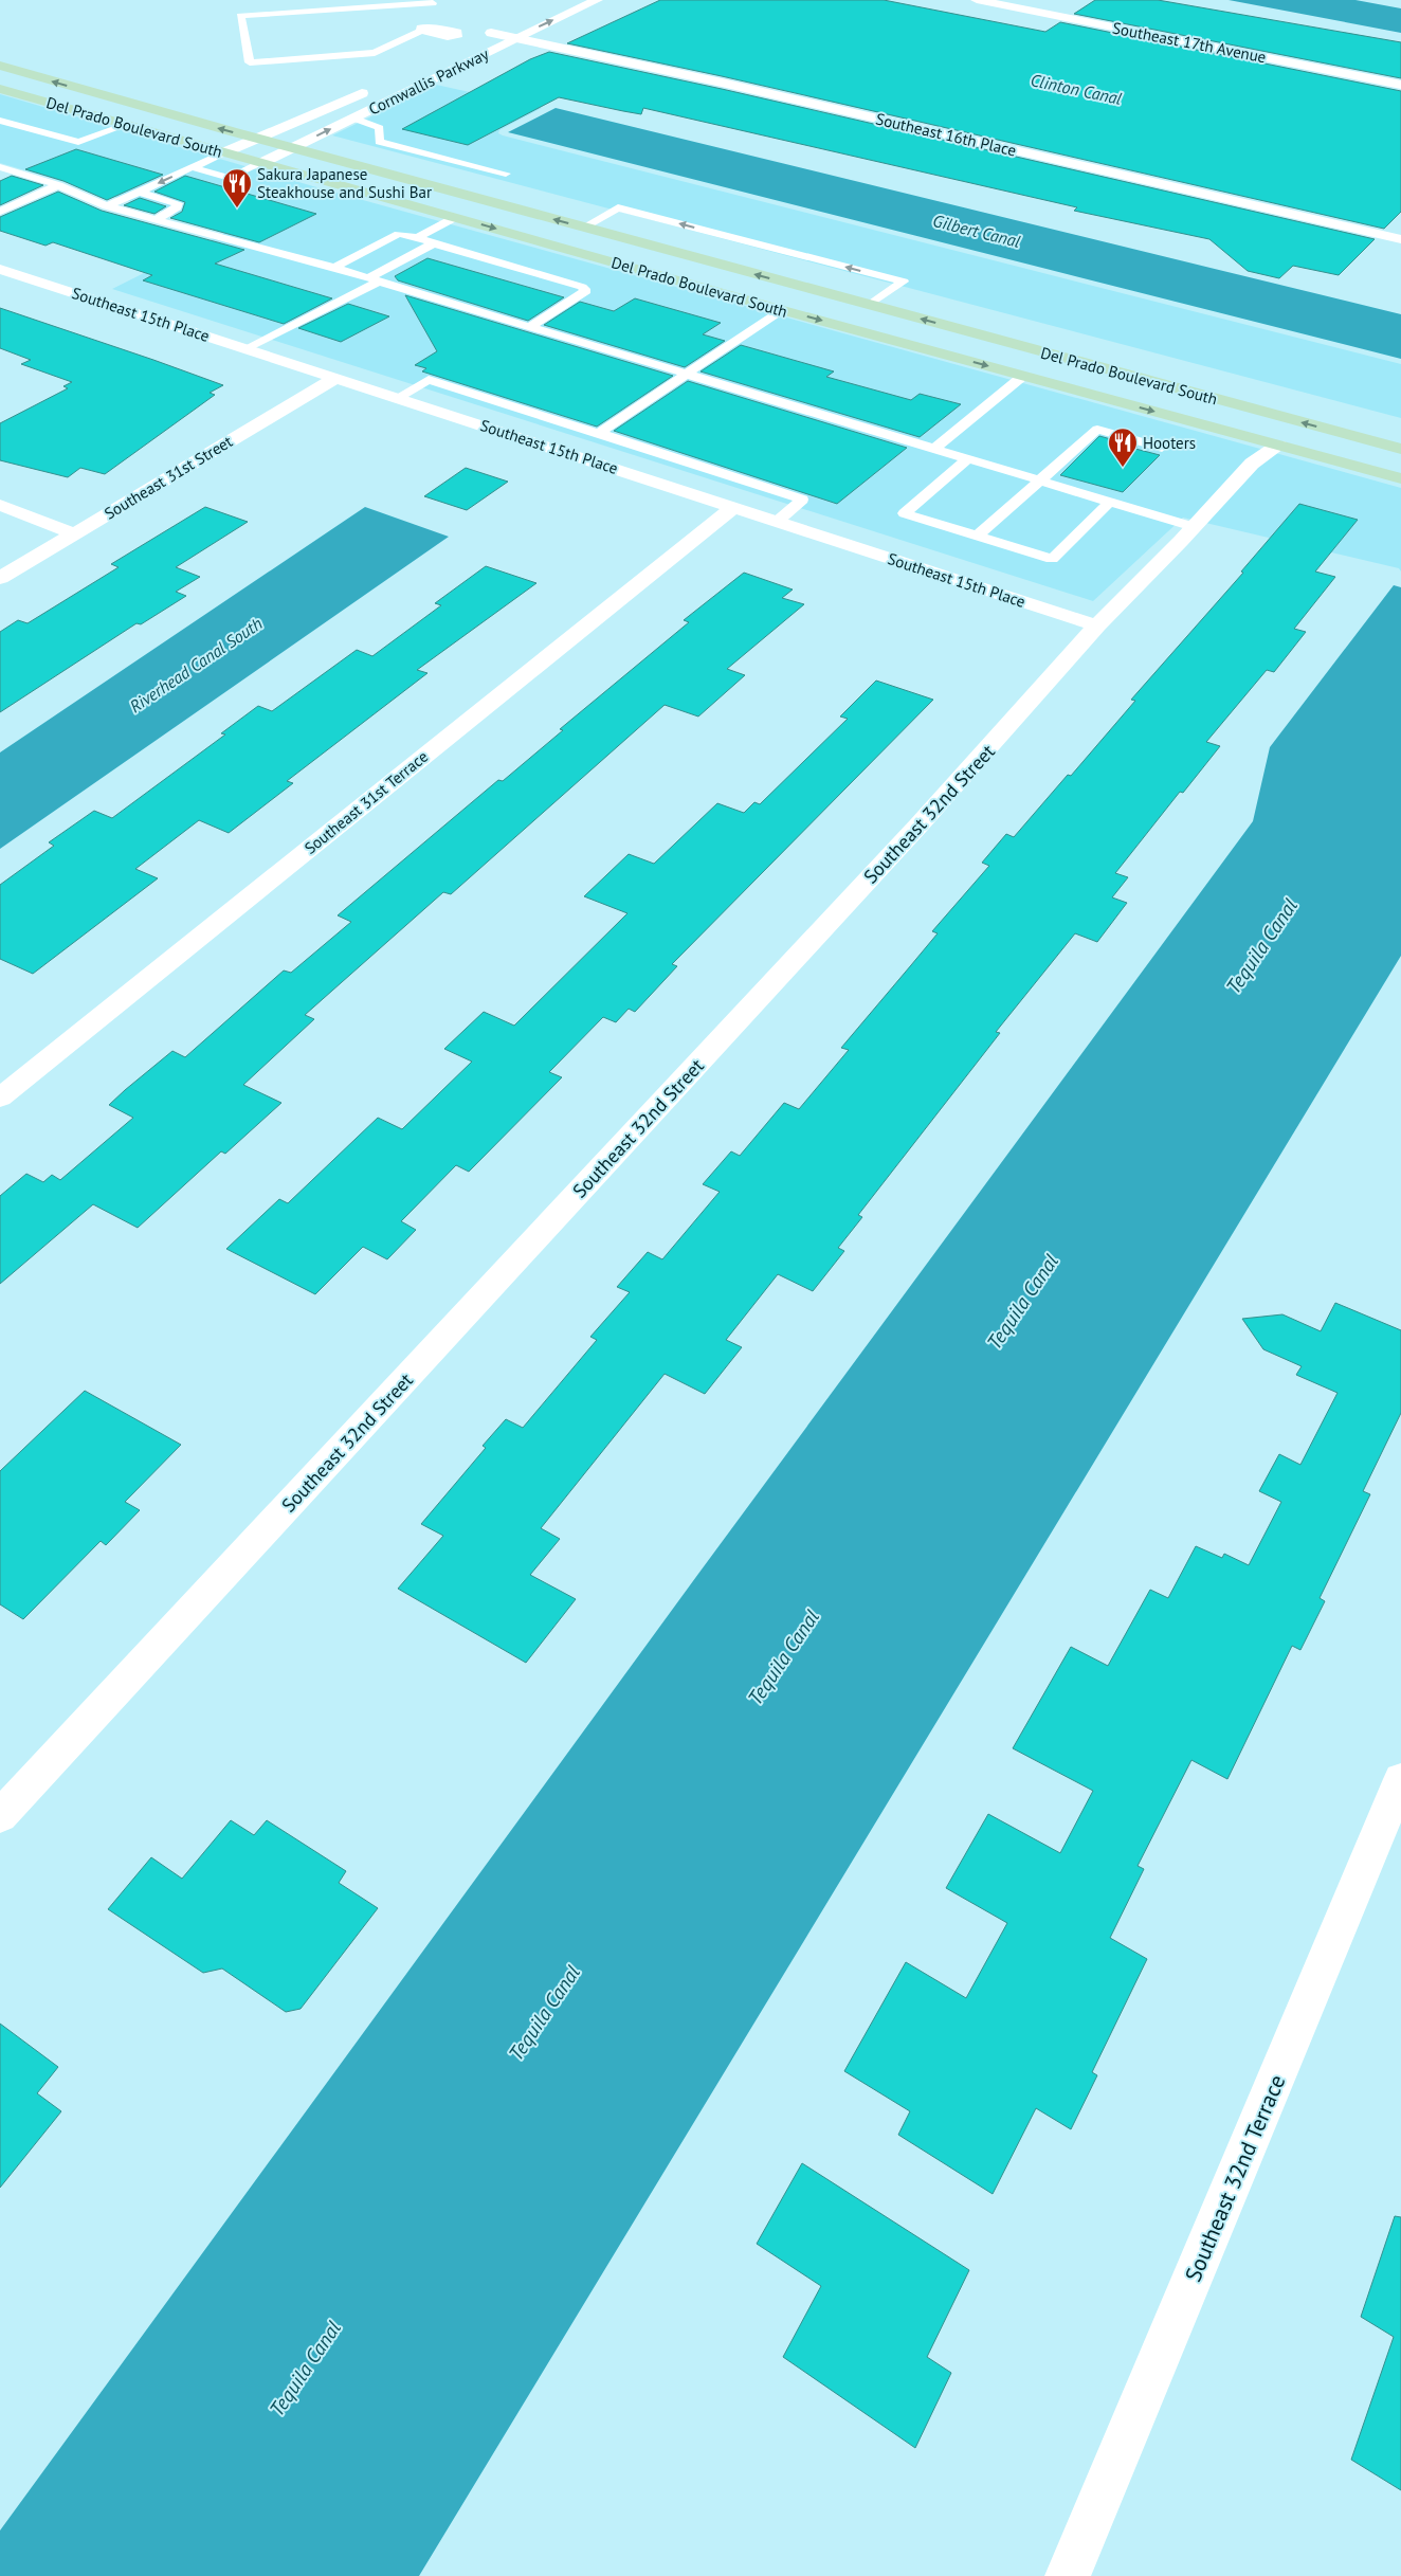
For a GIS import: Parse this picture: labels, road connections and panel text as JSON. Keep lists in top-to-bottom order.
{
  "streets": {
    "main road": ["Del Prado Boulevard South"],
    "street": [
      "Southeast 17th Avenue",
      "Cornwallis Parkway",
      "Southeast 16th Place",
      "Southeast 15th Place",
      "Southeast 31st Street",
      "Southeast 31st Terrace",
      "Southeast 32nd Street",
      "Southeast 32nd Terrace"
    ]
  },
  "crossings": [
    ["Cornwallis Parkway", "Del Prado Boulevard South"],
    ["Cornwallis Parkway", "Southeast 16th Place"],
    ["Del Prado Boulevard South", "Southeast 32nd Street"],
    ["Southeast 15th Place", "Southeast 31st Street"],
    ["Southeast 15th Place", "Southeast 31st Terrace"],
    ["Southeast 15th Place", "Southeast 32nd Street"]
  ],
  "water": [
    "Clinton Canal",
    "Gilbert Canal",
    "Riverhead Canal South",
    "Tequila Canal"
  ],
  "places": {
    "restaurant": ["Sakura Japanese Steakhouse and Sushi Bar", "Hooters"]
  }
}
